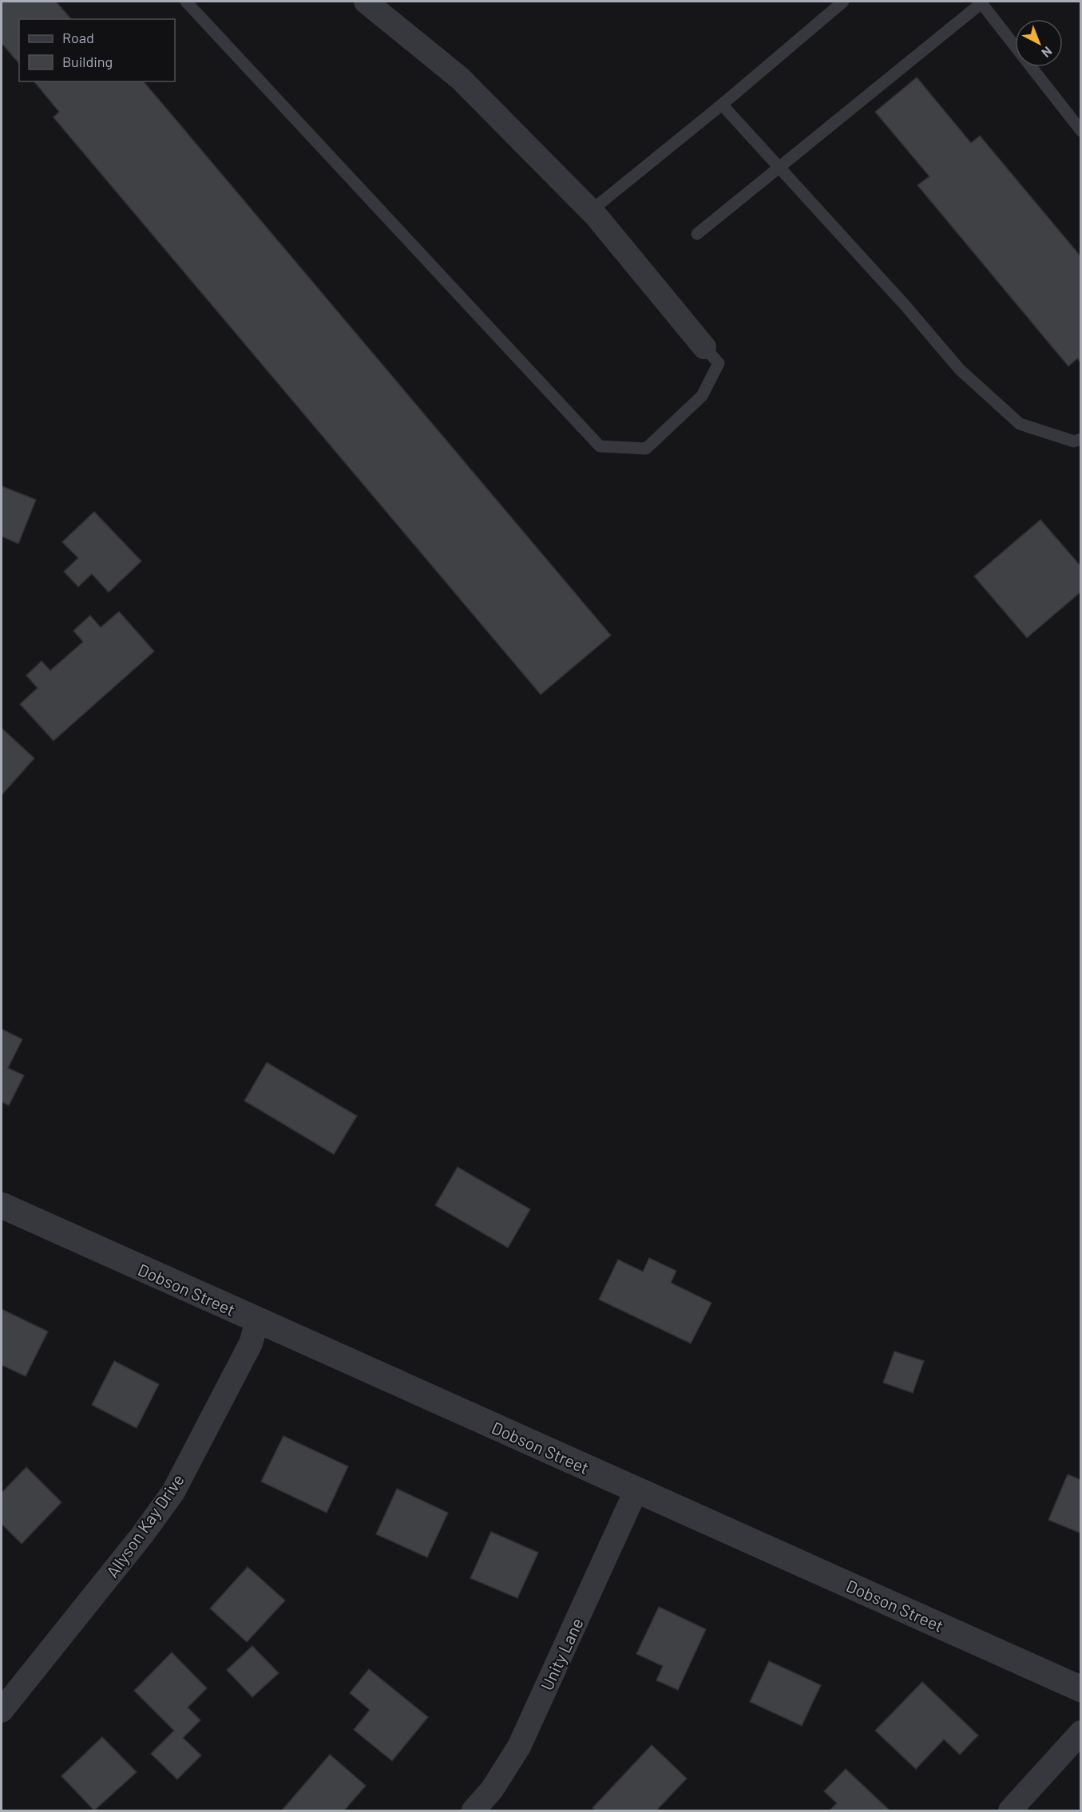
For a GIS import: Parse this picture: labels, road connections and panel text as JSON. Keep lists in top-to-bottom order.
{
  "streets": {
    "street": ["Dobson Street", "Allyson Kay Drive", "Unity Lane"]
  },
  "crossings": [
    ["Dobson Street", "Allyson Kay Drive"],
    ["Dobson Street", "Unity Lane"]
  ],
  "legend": ["Road", "Building"],
  "north": "bottom right"
}
